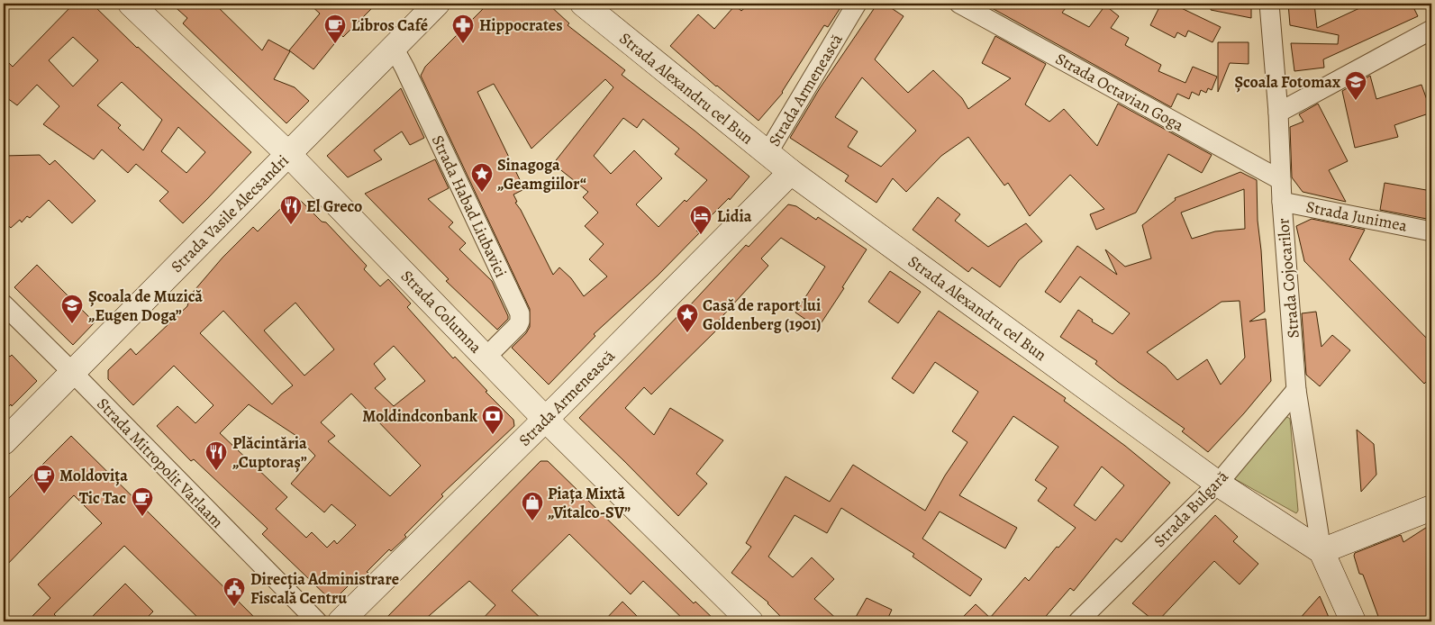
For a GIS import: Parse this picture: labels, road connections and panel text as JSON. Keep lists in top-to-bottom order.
{
  "streets": {
    "main road": [
      "Strada Alexandru cel Bun",
      "Strada Armenească",
      "Strada Vasile Alecsandri",
      "Strada Columna"
    ],
    "street": [
      "Strada Octavian Goga",
      "Strada Habad Liubavici",
      "Strada Junimea",
      "Strada Cojocarilor",
      "Strada Mitropolit Varlaam",
      "Strada Bulgară"
    ]
  },
  "crossings": [
    ["Strada Alexandru cel Bun", "Strada Armenească"],
    ["Strada Alexandru cel Bun", "Strada Cojocarilor"],
    ["Strada Alexandru cel Bun", "Strada Bulgară"],
    ["Strada Armenească", "Strada Columna"],
    ["Strada Octavian Goga", "Strada Cojocarilor"],
    ["Strada Habad Liubavici", "Strada Vasile Alecsandri"],
    ["Strada Habad Liubavici", "Strada Columna"],
    ["Strada Vasile Alecsandri", "Strada Columna"],
    ["Strada Vasile Alecsandri", "Strada Mitropolit Varlaam"],
    ["Strada Junimea", "Strada Cojocarilor"],
    ["Strada Cojocarilor", "Strada Bulgară"]
  ],
  "places": {
    "cafe": ["Libros Café", "Moldovița", "Tic Tac"],
    "pharmacy": ["Hippocrates"],
    "school or university": ["Școala Fotomax", "Școala de Muzică „Eugen Doga”"],
    "place": ["Sinagoga „Geamgiilor“", "Casă de raport lui Goldenberg (1901)"],
    "restaurant": ["El Greco", "Plăcintăria „Cuptoraș”"],
    "hotel": ["Lidia"],
    "bank": ["Moldindconbank"],
    "shop": ["Piața Mixtă „Vitalco-SV”"],
    "public building": ["Direcția Administrare Fiscală Centru"]
  }
}
